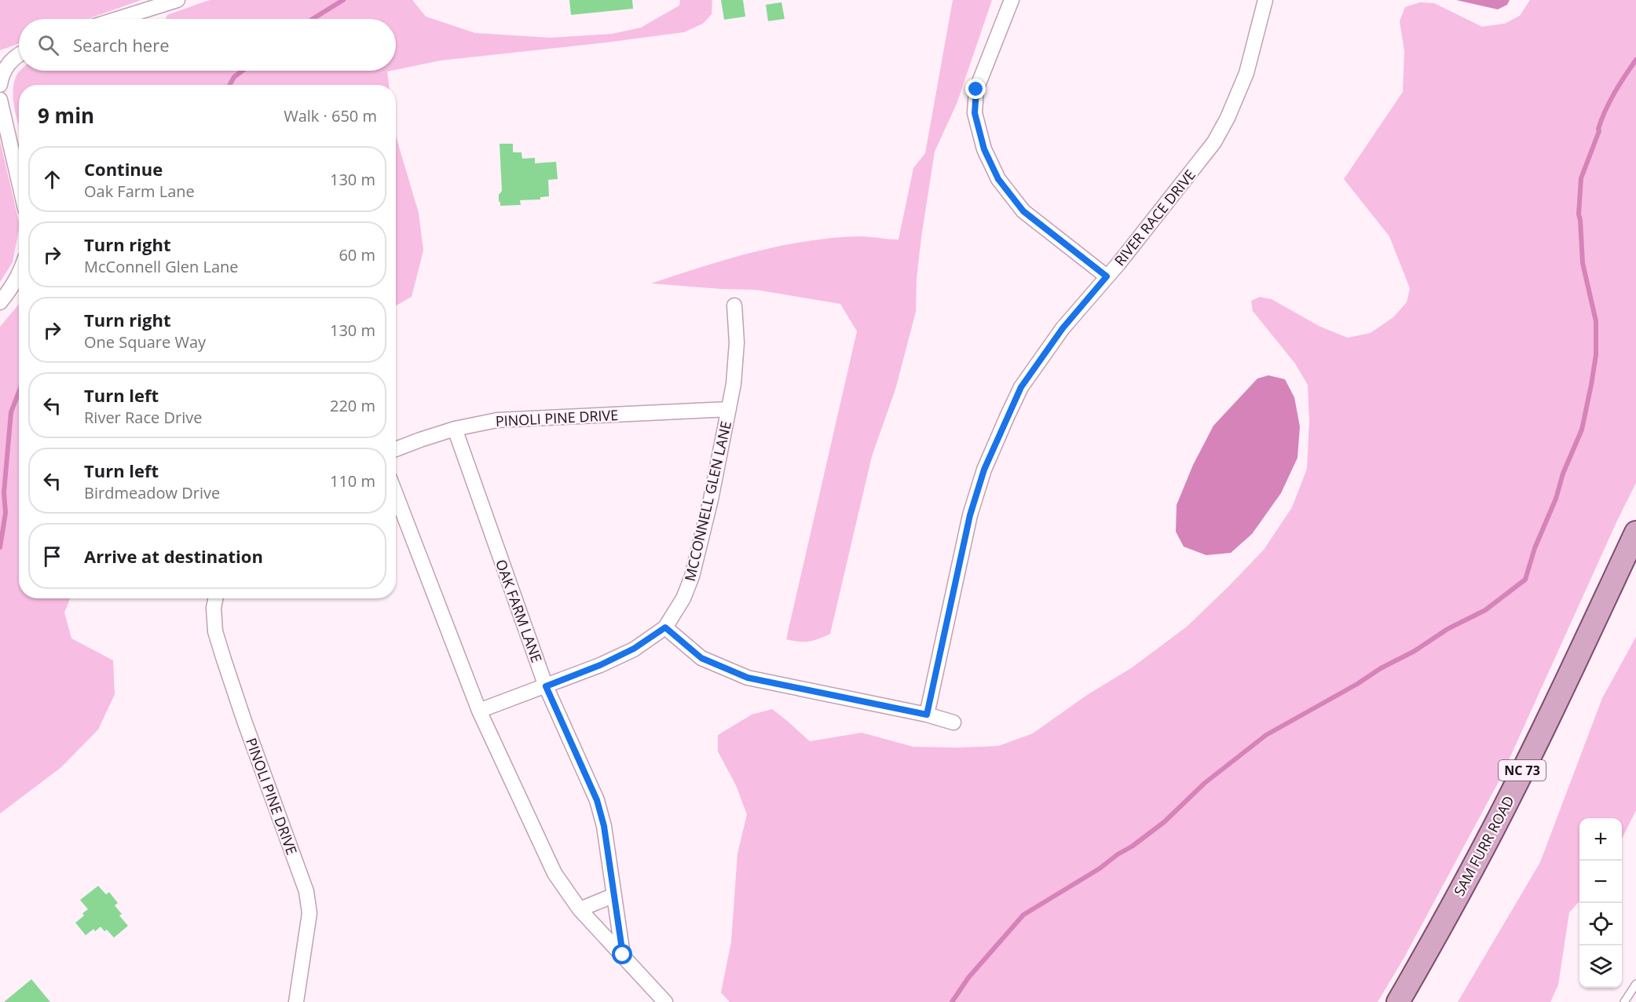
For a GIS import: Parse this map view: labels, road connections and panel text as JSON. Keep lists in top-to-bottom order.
{
  "streets": {
    "main road": ["NC 73", "SAM FURR ROAD"],
    "street": [
      "RIVER RACE DRIVE",
      "PINOLI PINE DRIVE",
      "MCCONNELL GLEN LANE",
      "OAK FARM LANE"
    ]
  },
  "crossings": [
    ["PINOLI PINE DRIVE", "MCCONNELL GLEN LANE"],
    ["PINOLI PINE DRIVE", "OAK FARM LANE"],
    ["MCCONNELL GLEN LANE", "OAK FARM LANE"]
  ],
  "page": {
    "search": "Search here",
    "heading": ["9 min", "Walk · 650 m"],
    "list": [
      ["Continue", "Oak Farm Lane", "130 m"],
      ["Turn right", "McConnell Glen Lane", "60 m"],
      ["Turn right", "One Square Way", "130 m"],
      ["Turn left", "River Race Drive", "220 m"],
      ["Turn left", "Birdmeadow Drive", "110 m"],
      "Arrive at destination"
    ],
    "map_buttons": ["+", "−"]
  }
}
